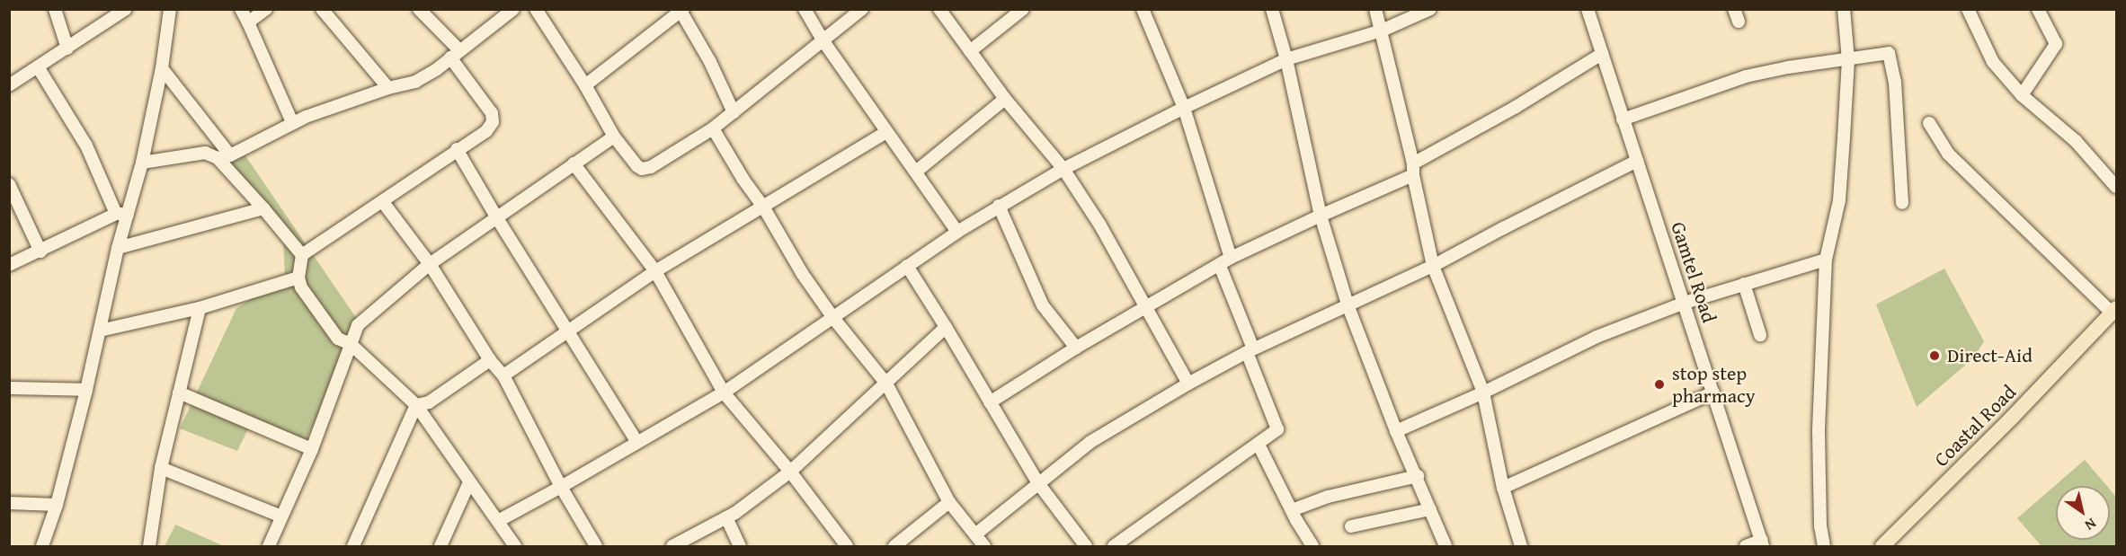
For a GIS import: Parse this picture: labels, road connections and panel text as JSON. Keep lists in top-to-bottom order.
{
  "streets": {
    "main road": ["Coastal Road"],
    "street": ["Gamtel Road"]
  },
  "places": ["Direct-Aid", "stop step pharmacy"],
  "north": "bottom right"
}
